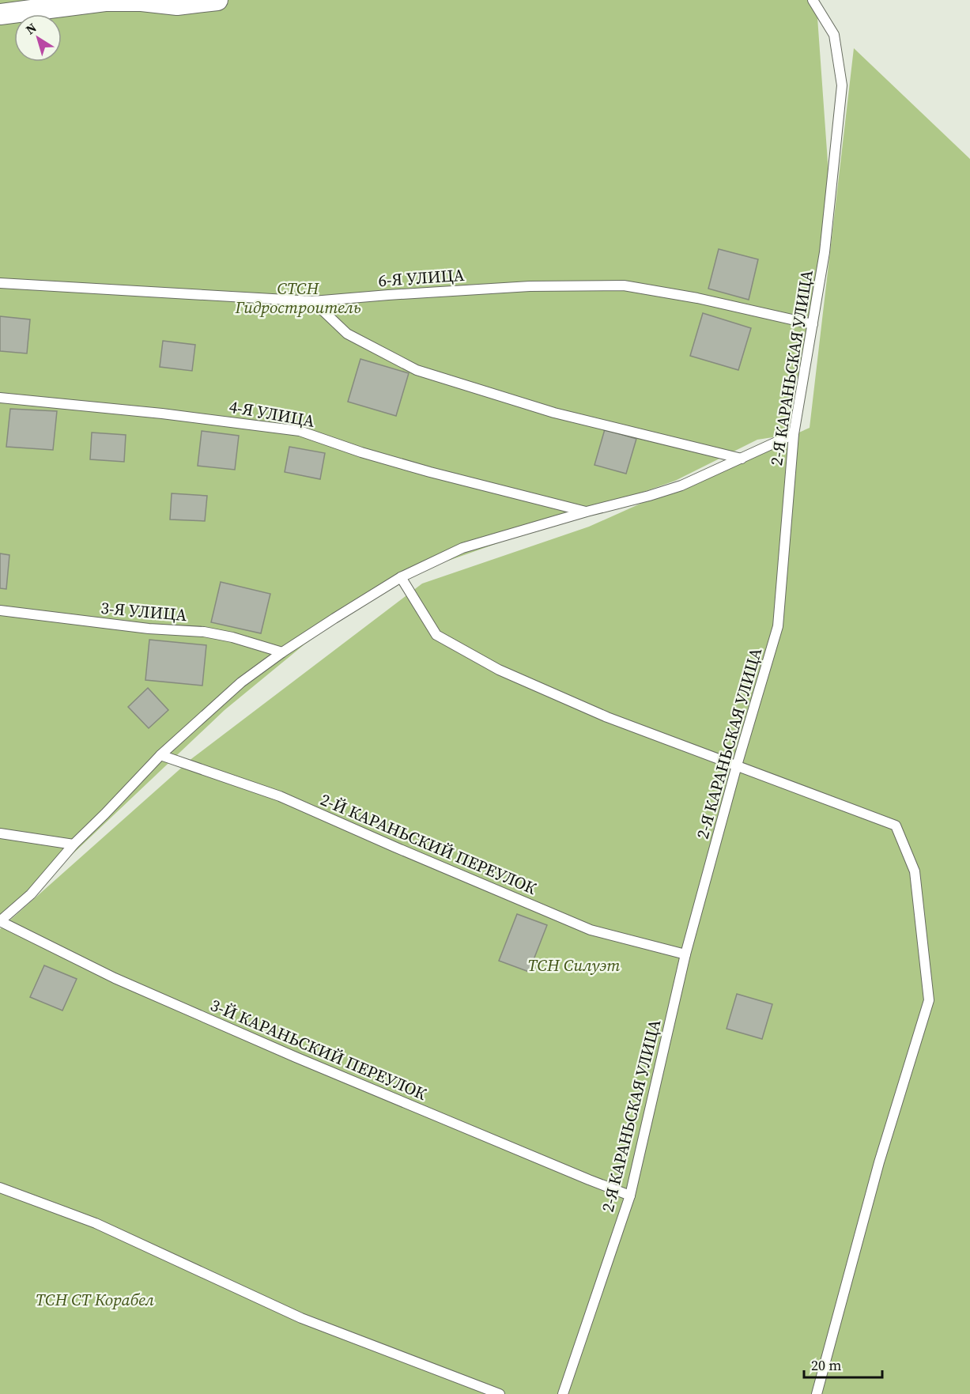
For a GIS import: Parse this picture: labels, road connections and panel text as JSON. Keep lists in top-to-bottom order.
{
  "streets": {
    "lane": [
      "6-Я УЛИЦА",
      "2-Я КАРАНЬСКАЯ УЛИЦА",
      "4-Я УЛИЦА",
      "3-Я УЛИЦА",
      "2-Й КАРАНЬСКИЙ ПЕРЕУЛОК",
      "3-Й КАРАНЬСКИЙ ПЕРЕУЛОК"
    ]
  },
  "crossings": [
    ["6-Я УЛИЦА", "2-Я КАРАНЬСКАЯ УЛИЦА"],
    ["2-Я КАРАНЬСКАЯ УЛИЦА", "2-Й КАРАНЬСКИЙ ПЕРЕУЛОК"],
    ["2-Я КАРАНЬСКАЯ УЛИЦА", "3-Й КАРАНЬСКИЙ ПЕРЕУЛОК"]
  ],
  "parks": ["СТСН Гидростроитель", "ТСН Силуэт", "ТСН СТ Корабел"],
  "scale_bar": "20 m",
  "north": "top left"
}
